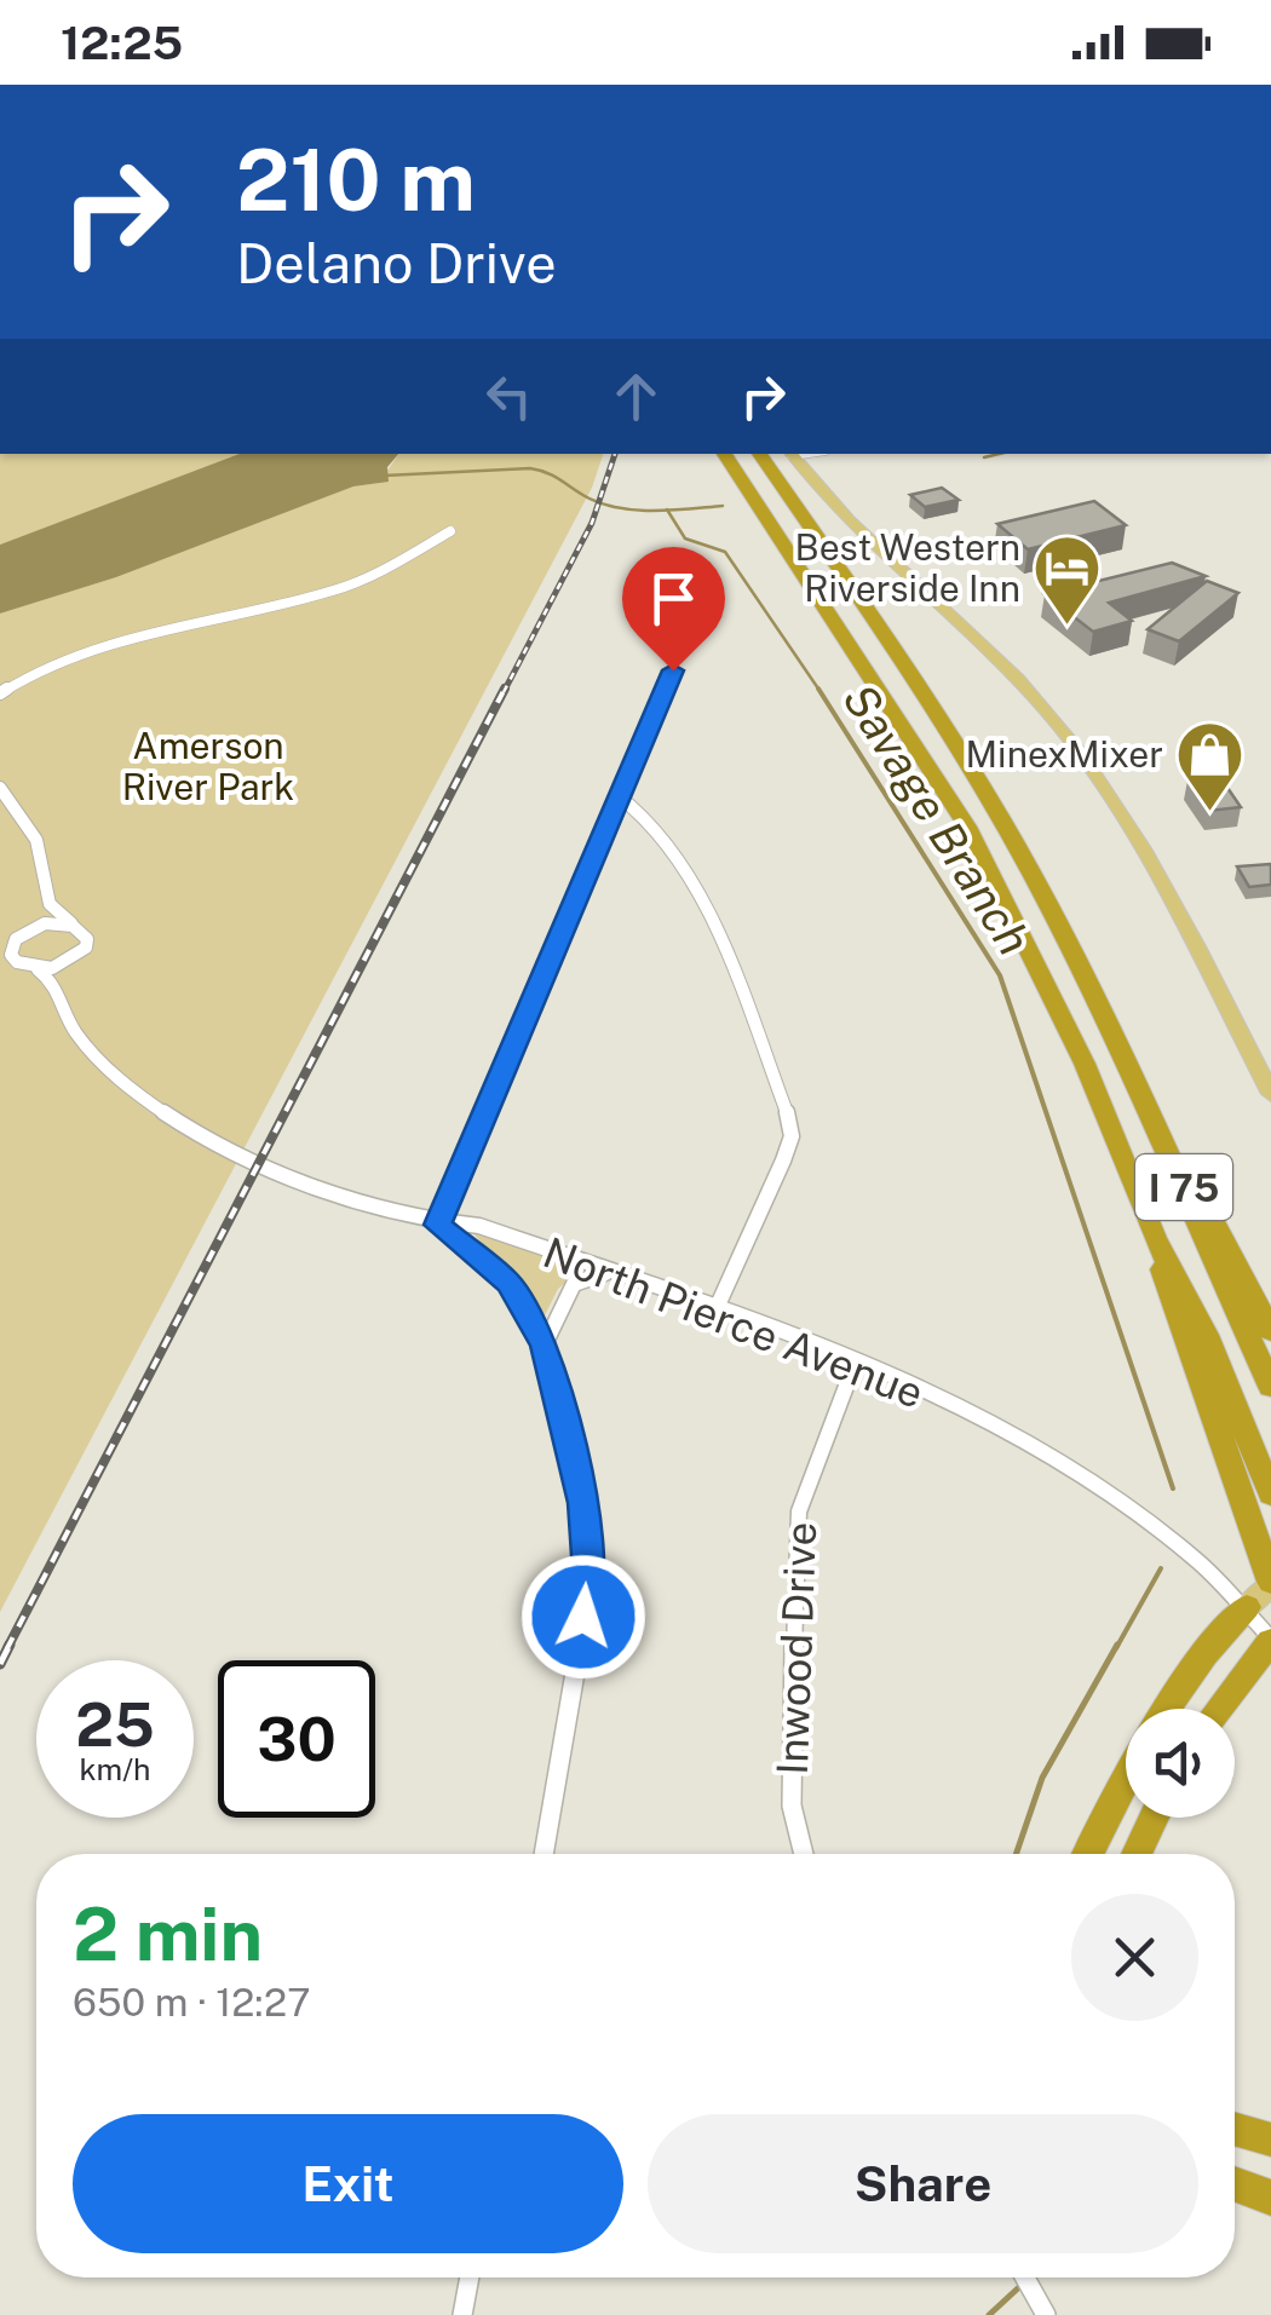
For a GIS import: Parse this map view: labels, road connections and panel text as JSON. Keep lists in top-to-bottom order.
{
  "streets": {
    "highway": ["I 75"],
    "street": ["North Pierce Avenue", "Inwood Drive"]
  },
  "crossings": [
    ["North Pierce Avenue", "Inwood Drive"]
  ],
  "water": ["Savage Branch"],
  "parks": ["Amerson River Park"],
  "places": {
    "hotel": ["Best Western Riverside Inn"],
    "shop": ["MinexMixer"]
  },
  "page": {
    "status": "12:25",
    "turn": ["210 m", "Delano Drive"],
    "speed": "25 km/h",
    "limit": "30",
    "heading": ["2 min", "650 m · 12:27"],
    "buttons": ["Exit", "Share"]
  }
}
